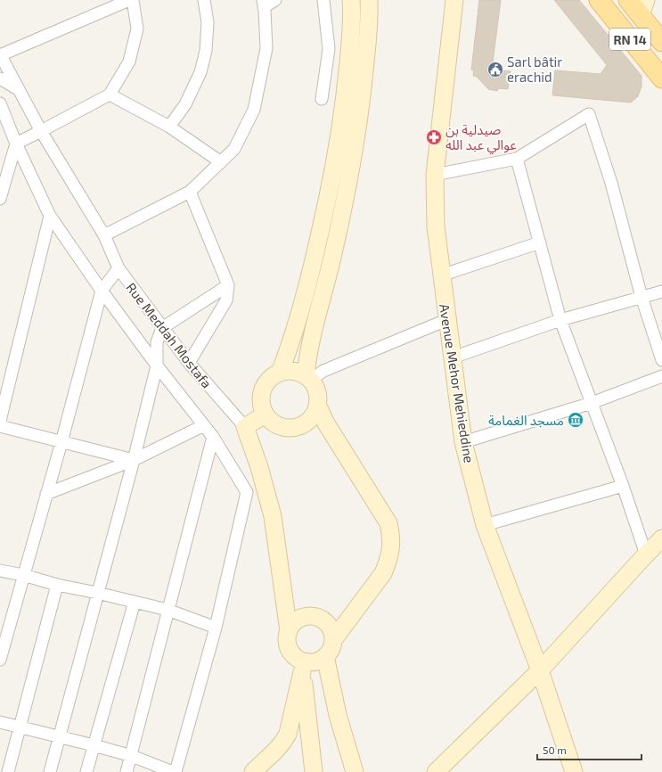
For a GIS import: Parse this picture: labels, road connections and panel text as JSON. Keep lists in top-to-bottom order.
{
  "streets": {
    "main road": ["RN 14"],
    "street": ["Rue Meddah Mostafa", "Avenue Mehor Mehieddine"]
  },
  "places": {
    "public building": ["Sarl bâtir erachid"],
    "pharmacy": ["صيدلية بن عوالي عبد الله"],
    "museum": ["مسجد الغمامة"]
  },
  "scale_bar": "50 m"
}
